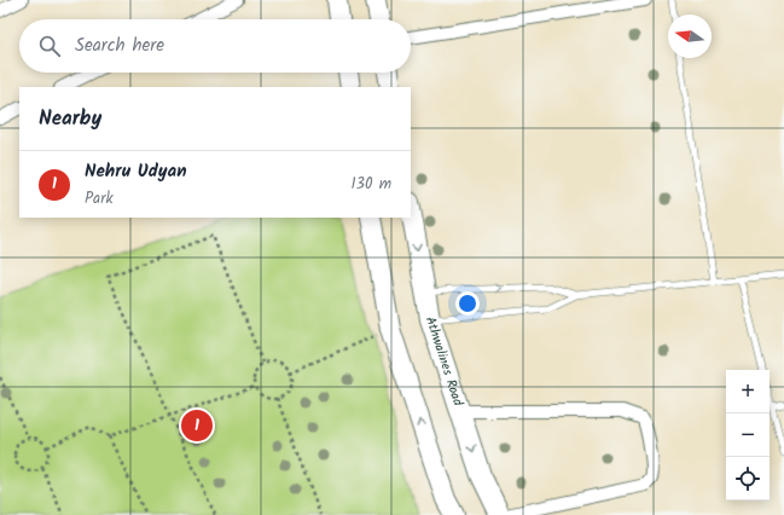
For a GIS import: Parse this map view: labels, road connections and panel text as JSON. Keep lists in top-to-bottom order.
{
  "streets": {
    "main road": ["Athwalines Road"]
  },
  "north": "left",
  "page": {
    "search": "Search here",
    "heading": "Nearby",
    "list": [
      {
        "mark": "1",
        "name": "Nehru Udyan",
        "note": "Park",
        "value": "130 m"
      }
    ],
    "map_buttons": ["+", "−"],
    "pins": "1"
  }
}
